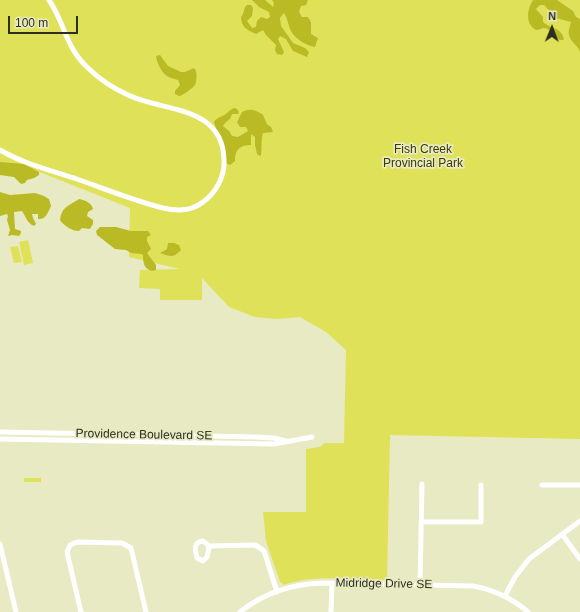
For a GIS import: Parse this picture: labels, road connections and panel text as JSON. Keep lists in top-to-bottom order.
{
  "streets": {
    "street": ["Providence Boulevard SE", "Midridge Drive SE"]
  },
  "parks": ["Fish Creek Provincial Park"],
  "scale_bar": "100 m",
  "north": "top"
}
